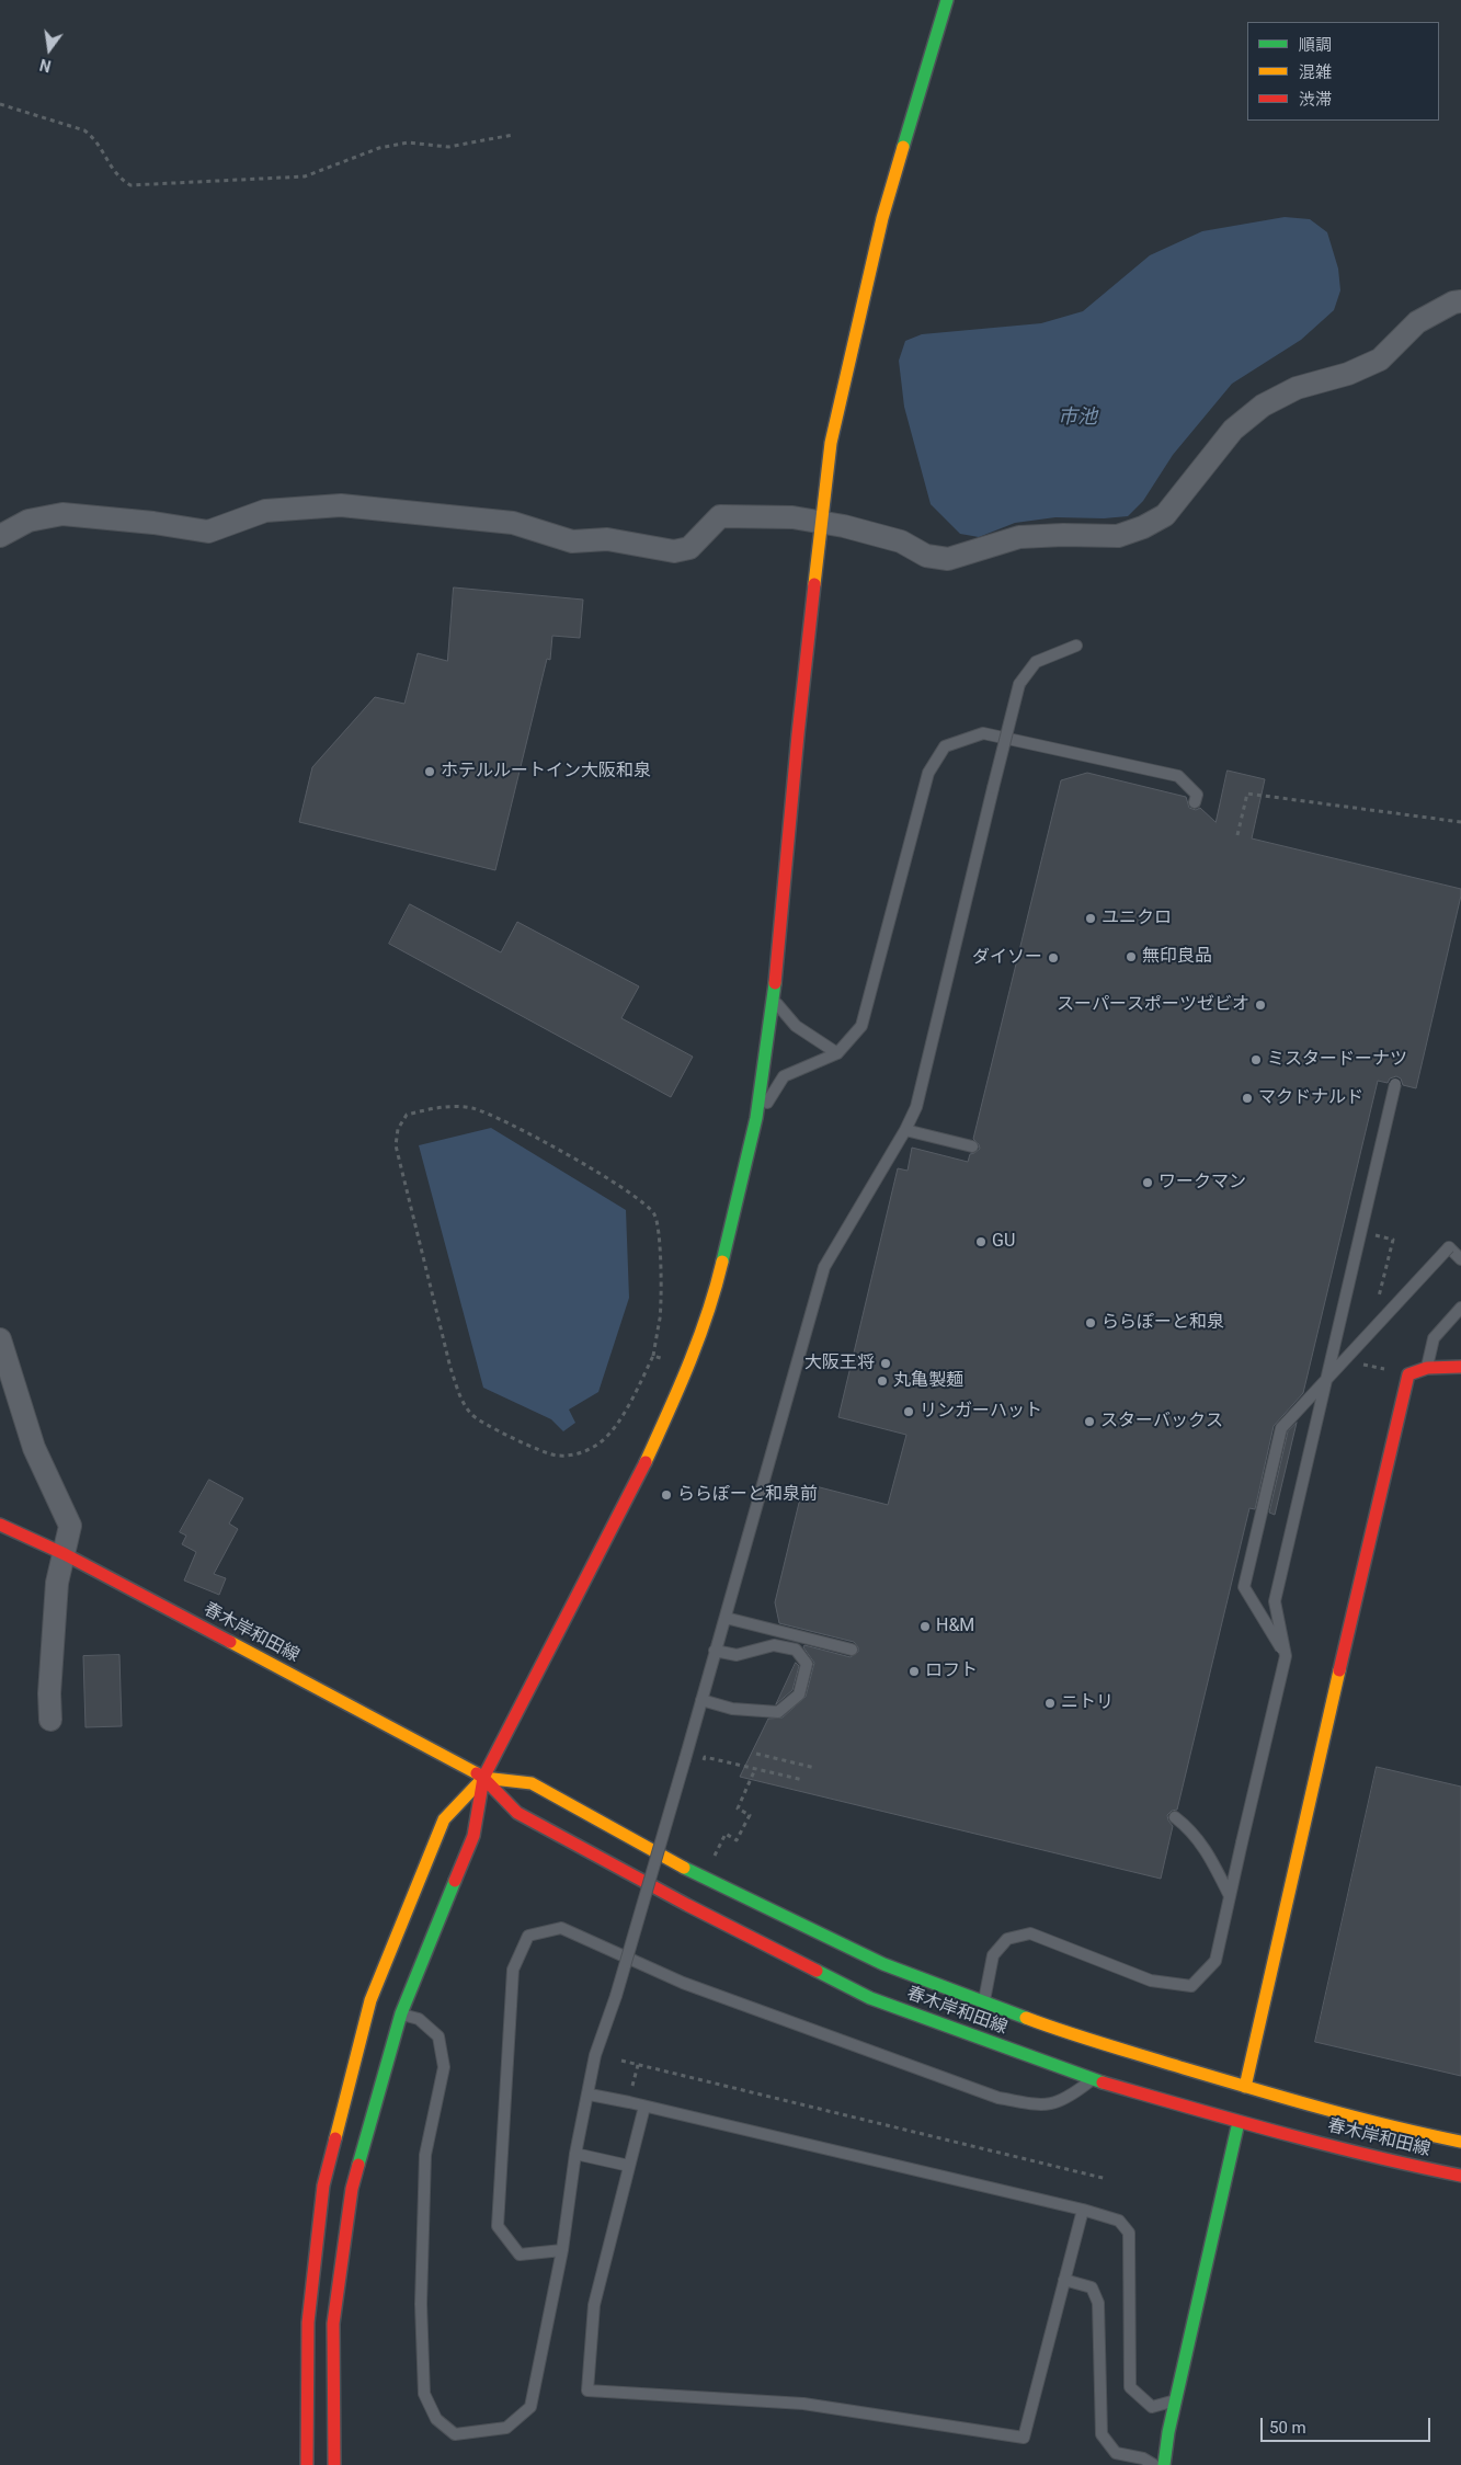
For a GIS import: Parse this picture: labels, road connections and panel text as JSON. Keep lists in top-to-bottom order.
{
  "streets": {
    "street": ["春木岸和田線"]
  },
  "water": ["市池"],
  "places": [
    "ホテルルートイン大阪和泉",
    "ユニクロ",
    "無印良品",
    "ダイソー",
    "スーパースポーツゼビオ",
    "ミスタードーナツ",
    "マクドナルド",
    "ワークマン",
    "GU",
    "ららぽーと和泉",
    "大阪王将",
    "丸亀製麺",
    "リンガーハット",
    "スターバックス",
    "ららぽーと和泉前",
    "H&M",
    "ロフト",
    "ニトリ"
  ],
  "legend": ["順調", "混雑", "渋滞"],
  "scale_bar": "50 m",
  "north": "bottom"
}
